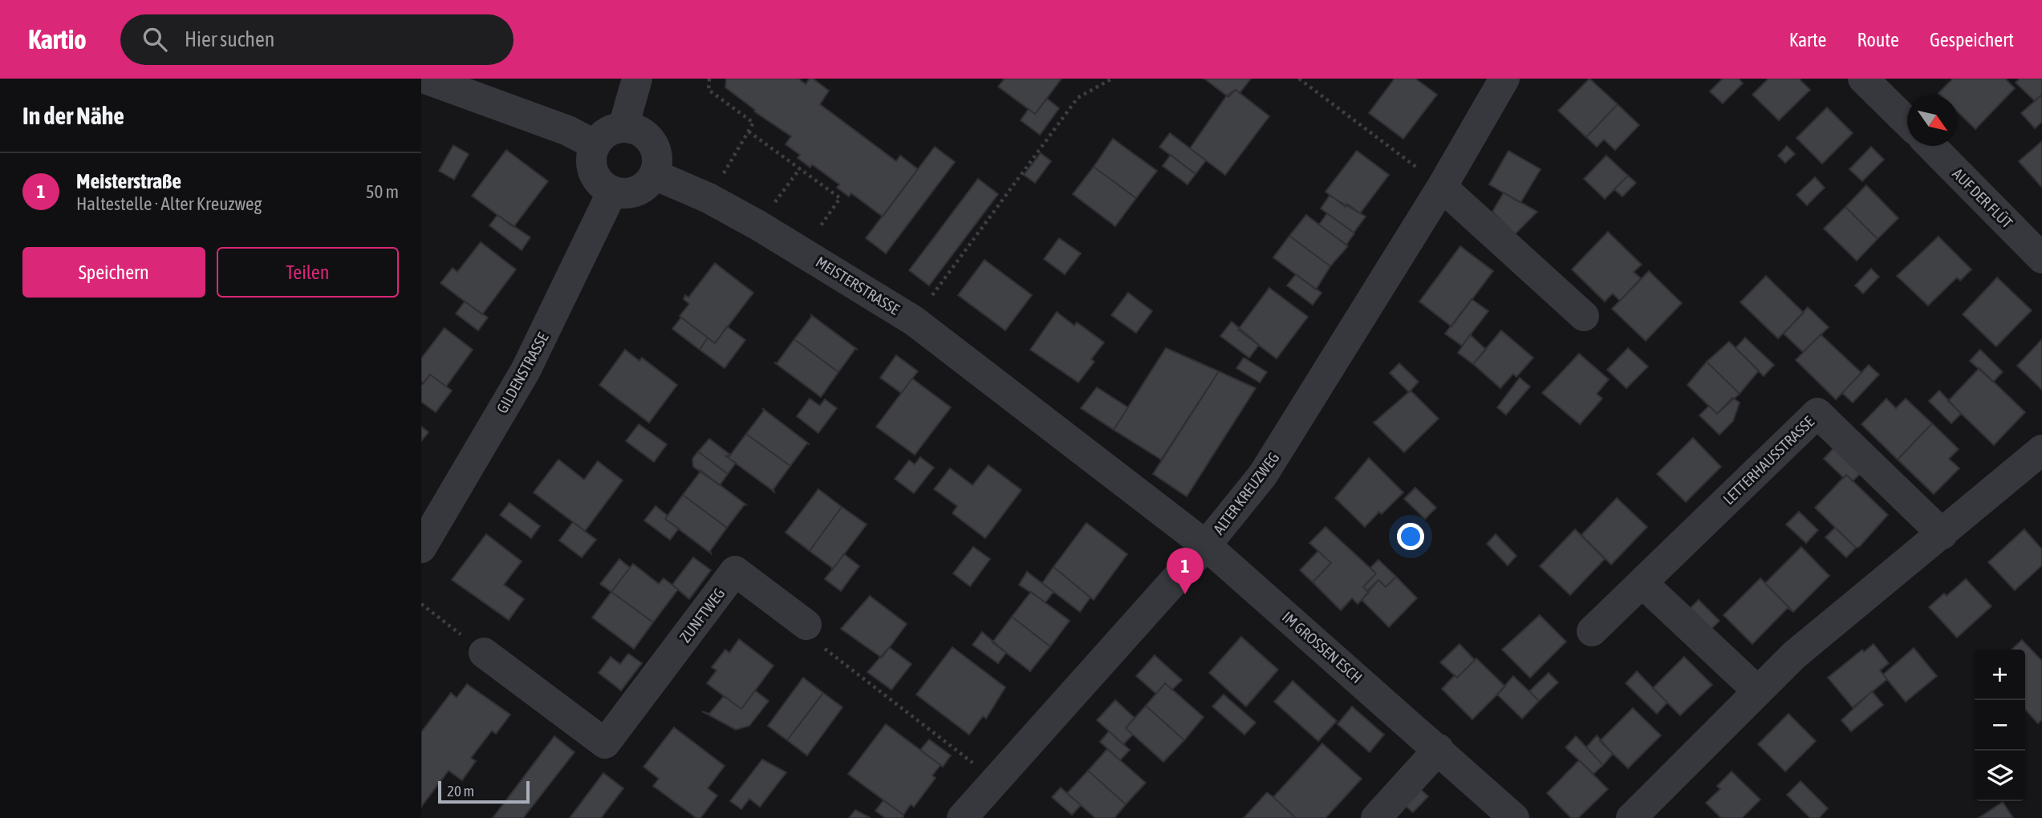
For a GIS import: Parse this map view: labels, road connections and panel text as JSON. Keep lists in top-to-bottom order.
{
  "streets": {
    "street": [
      "AUF DER FLÜT",
      "MEISTERSTRASSE",
      "GILDENSTRASSE",
      "LETTERHAUSSTRASSE",
      "ALTER KREUZWEG",
      "ZUNFTWEG",
      "IM GROSSEN ESCH"
    ]
  },
  "crossings": [
    ["MEISTERSTRASSE", "GILDENSTRASSE"],
    ["MEISTERSTRASSE", "ALTER KREUZWEG"],
    ["MEISTERSTRASSE", "IM GROSSEN ESCH"],
    ["ALTER KREUZWEG", "IM GROSSEN ESCH"]
  ],
  "scale_bar": "20 m",
  "north": "bottom right",
  "page": {
    "header": "Kartio",
    "search": "Hier suchen",
    "nav": ["Karte", "Route", "Gespeichert"],
    "heading": "In der Nähe",
    "list": [
      {
        "mark": "1",
        "name": "Meisterstraße",
        "note": "Haltestelle · Alter Kreuzweg",
        "value": "50 m"
      }
    ],
    "buttons": ["Speichern", "Teilen"],
    "pins": "1",
    "map_buttons": ["+", "−"],
    "scale": "20 m"
  }
}
